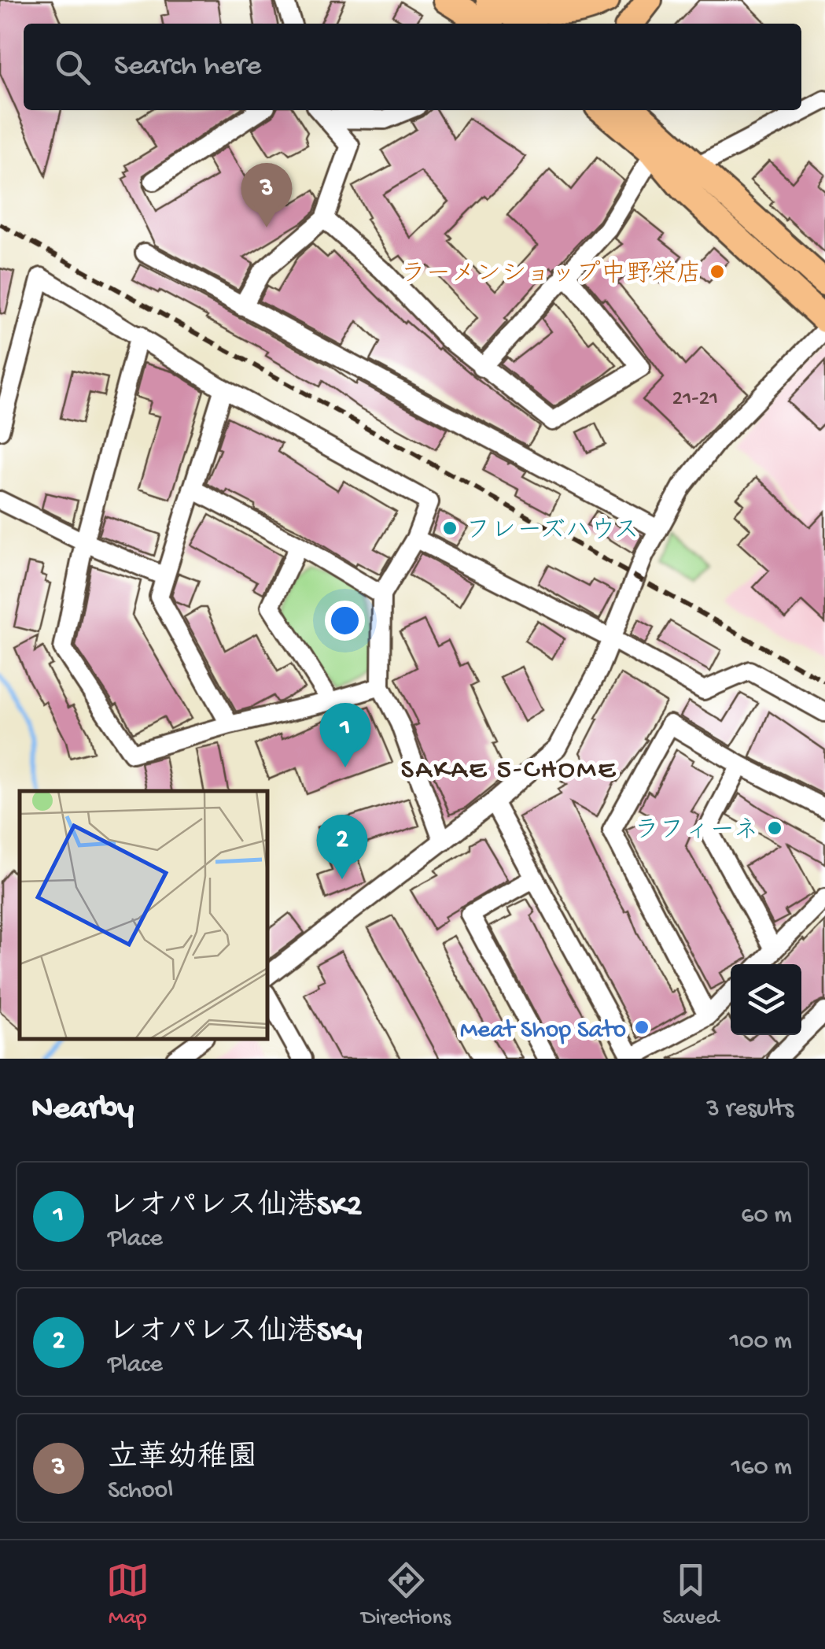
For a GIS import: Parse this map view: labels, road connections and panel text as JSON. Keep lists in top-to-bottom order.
{
  "districts": ["SAKAE 5-CHOME"],
  "places": [
    "ラーメンショップ中野栄店",
    "フレーズハウス",
    "ラフィーネ",
    "Meat Shop Sato"
  ],
  "house_numbers": ["21-21"],
  "page": {
    "search": "Search here",
    "pins": ["3", "1", "2"],
    "heading": ["Nearby", "3 results"],
    "list": [
      {
        "mark": "1",
        "name": "レオパレス仙港SK2",
        "note": "Place",
        "value": "60 m"
      },
      {
        "mark": "2",
        "name": "レオパレス仙港SKy",
        "note": "Place",
        "value": "100 m"
      },
      {
        "mark": "3",
        "name": "立華幼稚園",
        "note": "School",
        "value": "160 m"
      }
    ],
    "nav": ["Map", "Directions", "Saved"]
  }
}
